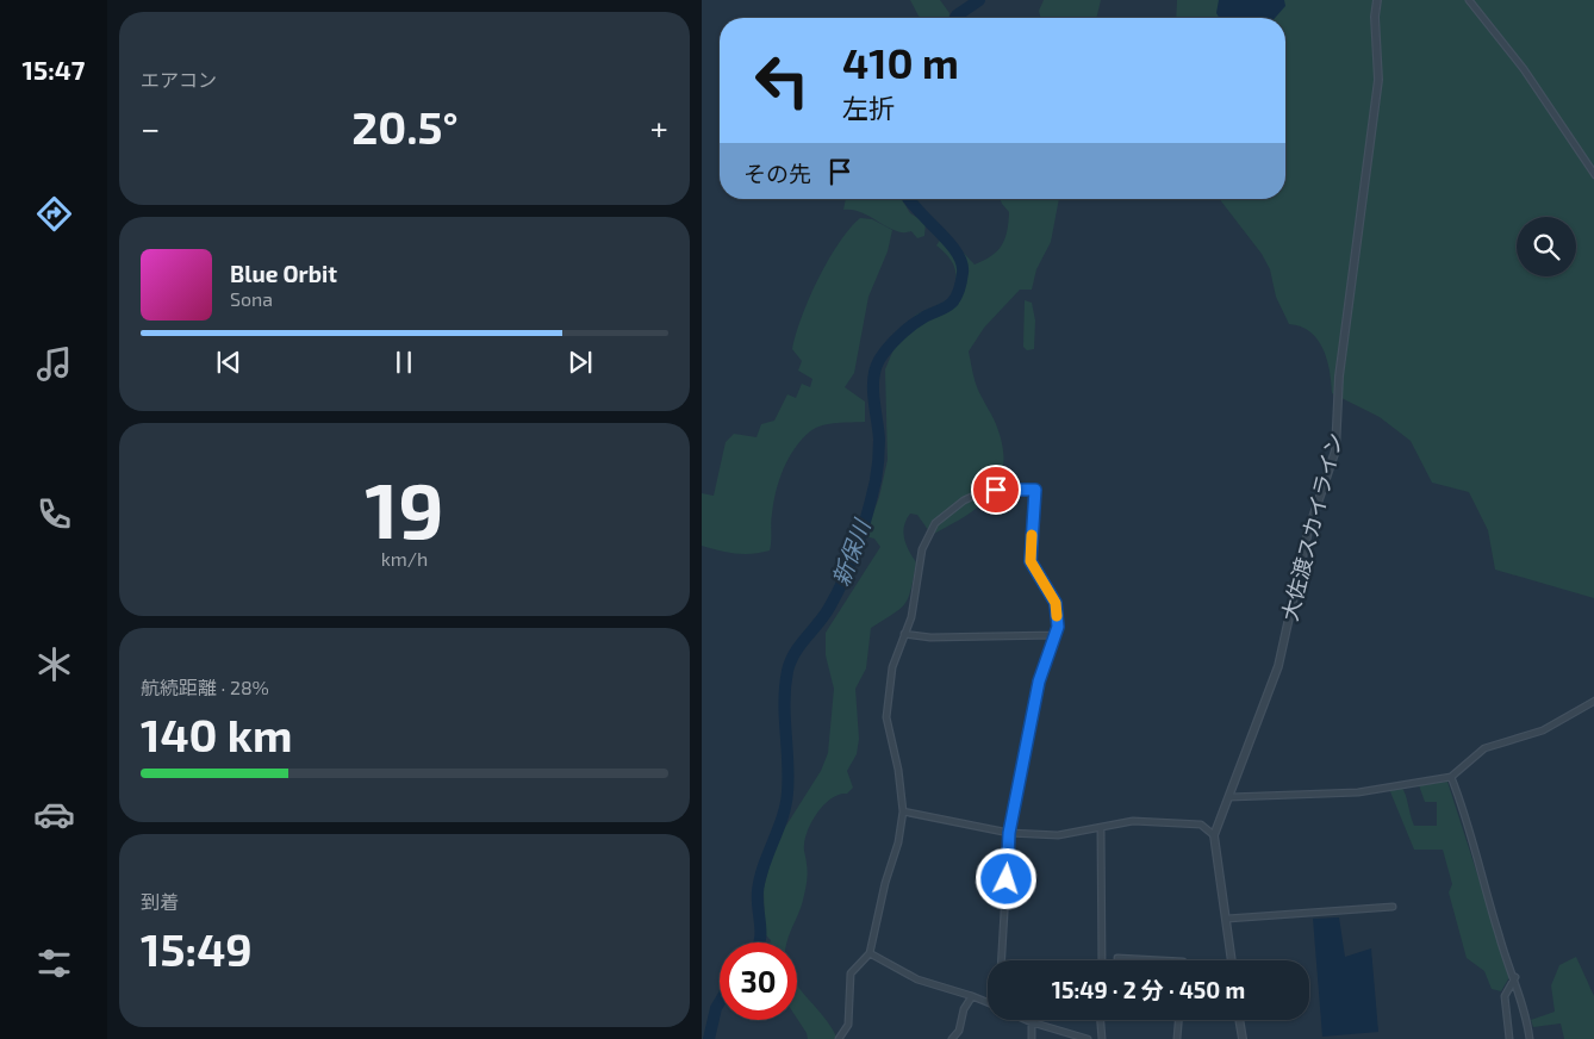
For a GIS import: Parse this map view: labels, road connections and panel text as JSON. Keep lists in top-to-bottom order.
{
  "streets": {
    "street": ["大佐渡スカイライン"]
  },
  "water": ["新保川"],
  "page": {
    "tabs": "15:47",
    "tile": [
      "エアコン",
      ["19", "km/h"],
      ["航続距離 · 28%", "140 km"],
      ["到着", "15:49"]
    ],
    "turn": ["410 m", "左折"],
    "heat": ["−", "20.5°", "+"],
    "then": "その先",
    "song": ["Blue Orbit", "Sona"],
    "limit": "30",
    "trip": "15:49 · 2 分 · 450 m"
  }
}
